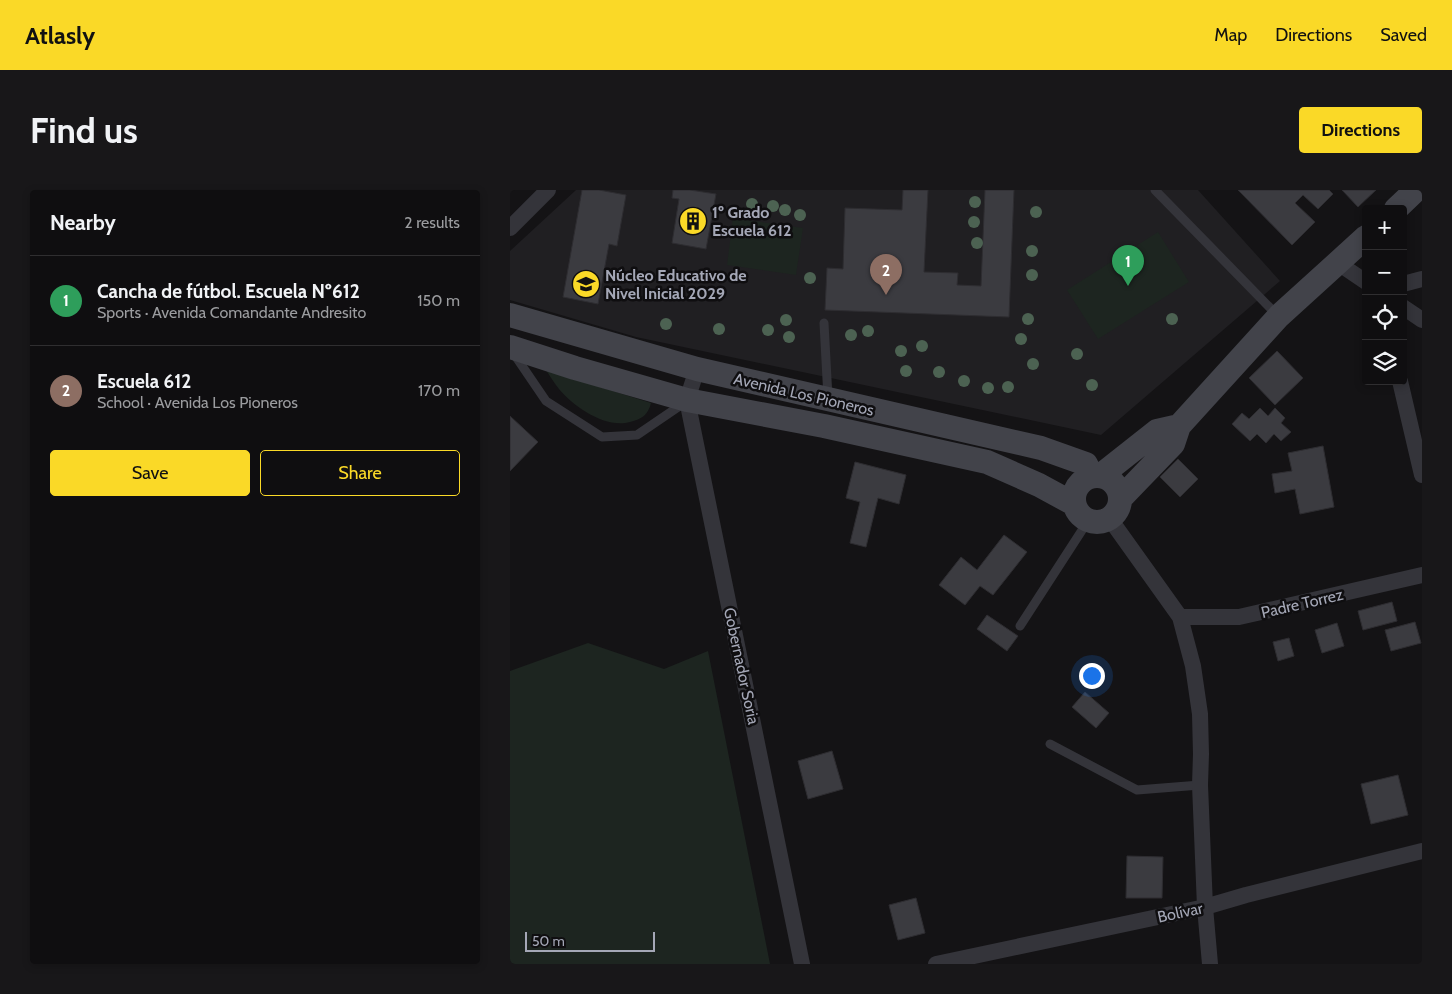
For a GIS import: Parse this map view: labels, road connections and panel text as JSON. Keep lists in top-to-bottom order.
{
  "streets": {
    "main road": ["Avenida Los Pioneros"],
    "street": ["Padre Torrez", "Gobernador Soria", "Bolívar"]
  },
  "crossings": [
    ["Avenida Los Pioneros", "Gobernador Soria"]
  ],
  "places": {
    "building": ["1º Grado Escuela 612"],
    "school or university": ["Núcleo Educativo de Nivel Inicial 2029"]
  },
  "scale_bar": "50 m",
  "page": {
    "header": "Atlasly",
    "nav": ["Map", "Directions", "Saved"],
    "buttons": [
      "Directions",
      ["Save", "Share"]
    ],
    "title": "Find us",
    "heading": ["Nearby", "2 results"],
    "map_buttons": ["+", "−"],
    "pins": ["1", "2"],
    "list": [
      {
        "mark": "1",
        "name": "Cancha de fútbol. Escuela Nº612",
        "note": "Sports · Avenida Comandante Andresito",
        "value": "150 m"
      },
      {
        "mark": "2",
        "name": "Escuela 612",
        "note": "School · Avenida Los Pioneros",
        "value": "170 m"
      }
    ],
    "scale": "50 m"
  }
}
